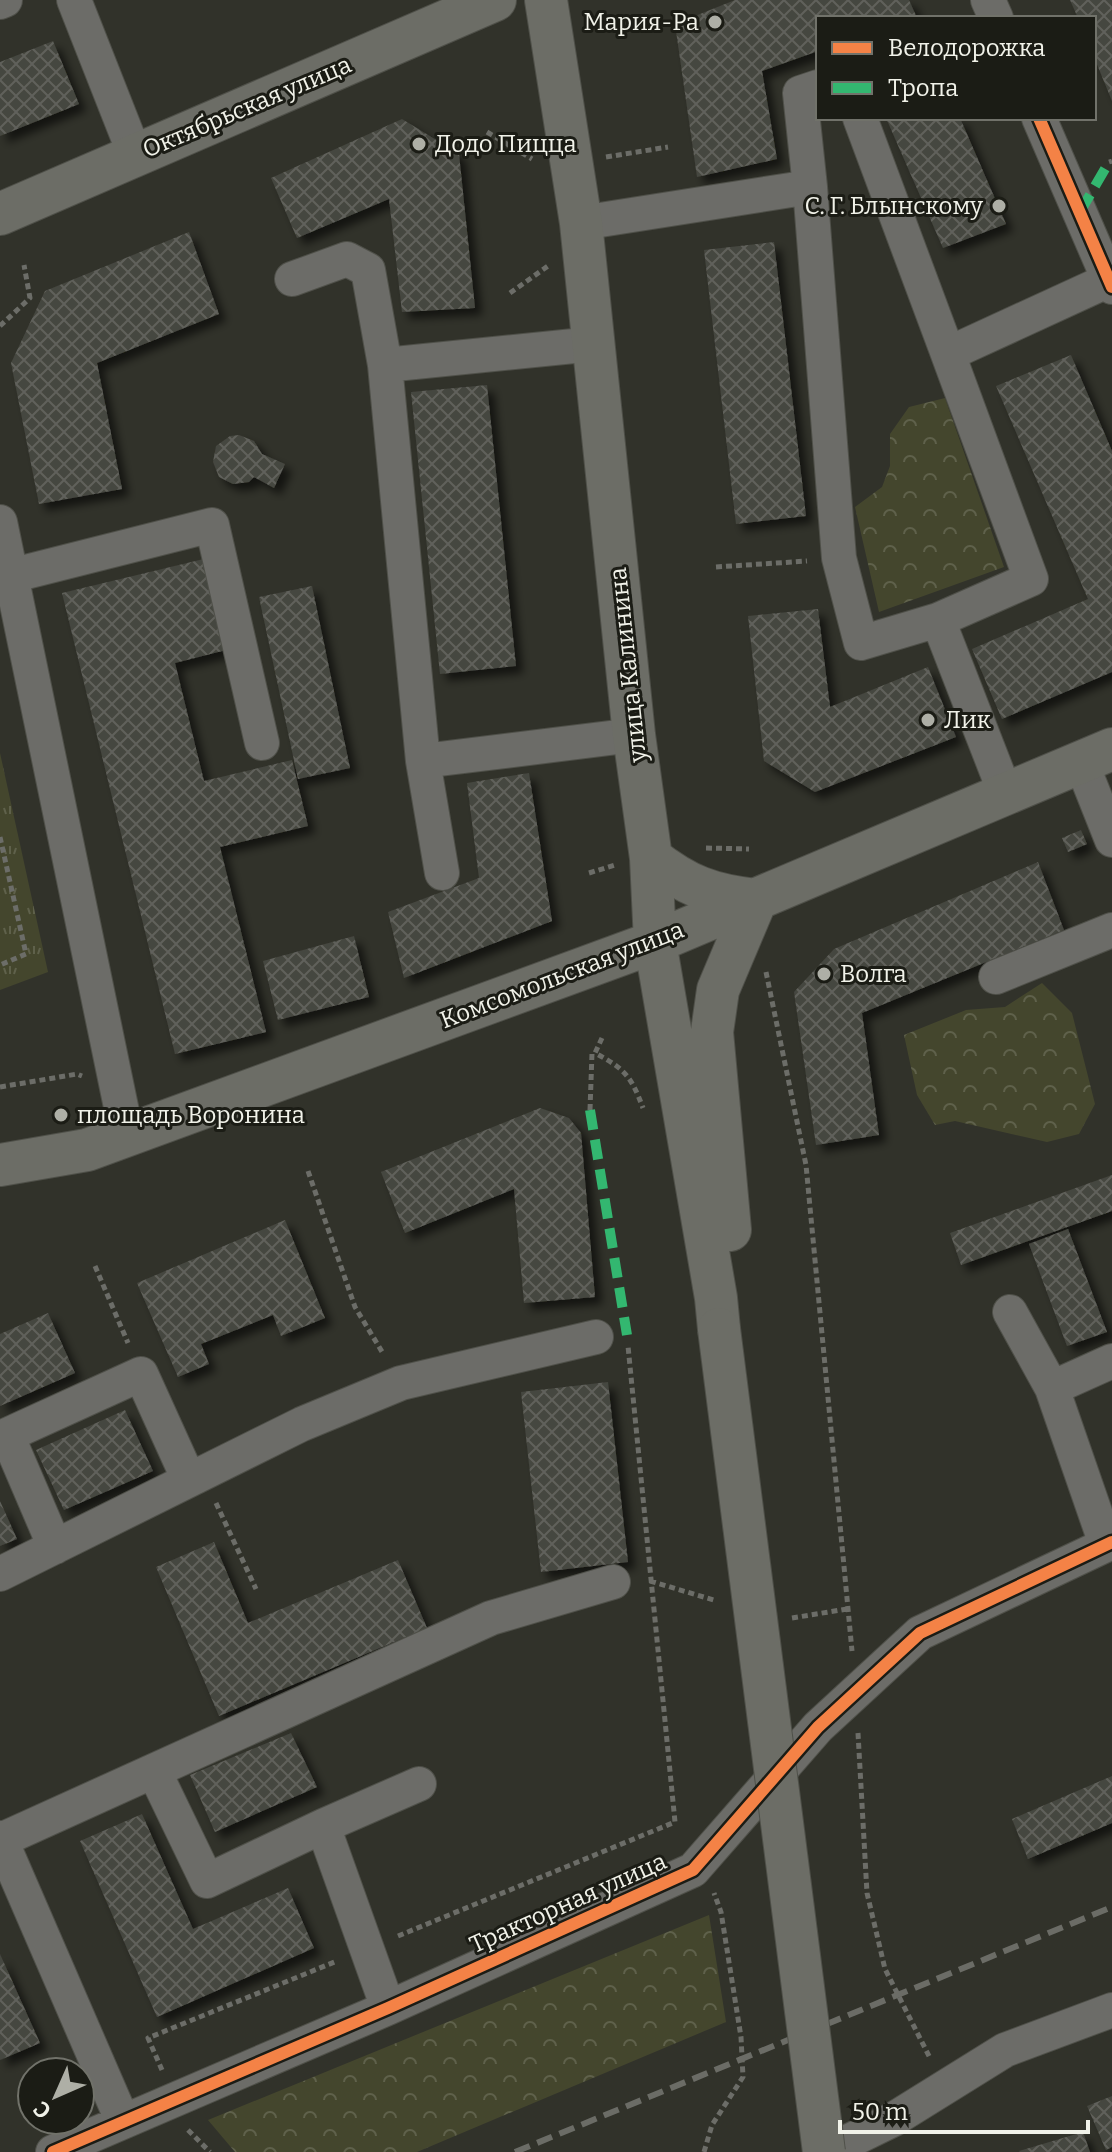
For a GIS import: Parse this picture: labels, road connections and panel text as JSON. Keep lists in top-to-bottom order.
{
  "streets": {
    "main road": ["Октябрьская улица", "улица Калинина", "Комсомольская улица"],
    "street": ["Тракторная улица"]
  },
  "crossings": [
    ["улица Калинина", "Комсомольская улица"]
  ],
  "places": [
    "Мария-Ра",
    "Додо Пицца",
    "С. Г. Блынскому",
    "Лик",
    "Волга",
    "площадь Воронина"
  ],
  "legend": ["Велодорожка", "Тропа"],
  "scale_bar": "50 m",
  "north": "bottom left"
}
